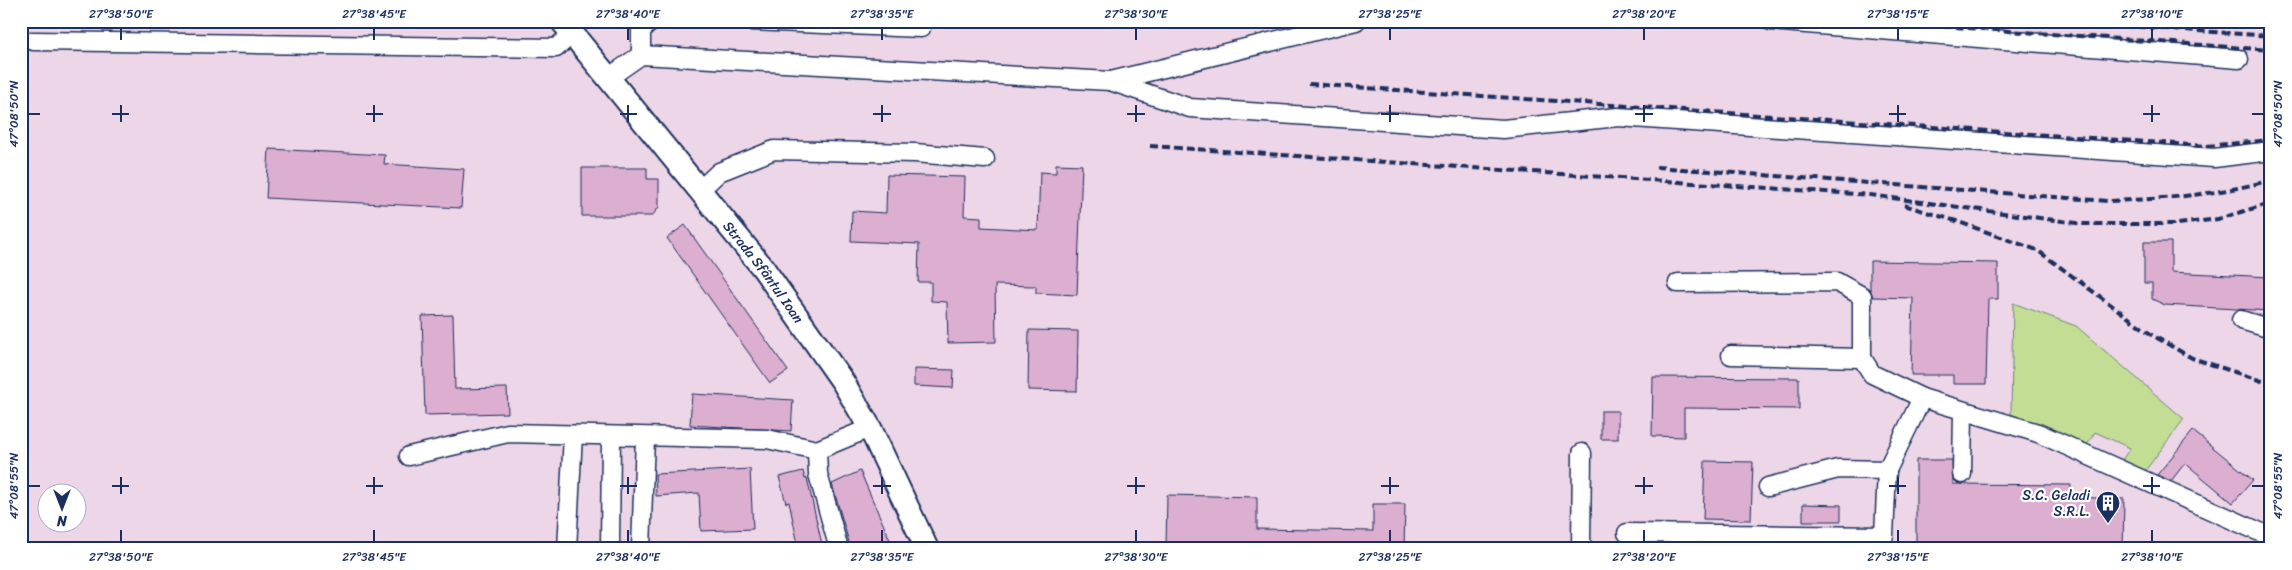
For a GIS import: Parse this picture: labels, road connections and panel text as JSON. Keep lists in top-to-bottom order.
{
  "streets": {
    "main road": ["Strada Sfântul Ioan"]
  },
  "places": {
    "building": ["S.C. Geladi S.R.L."]
  },
  "north": "bottom",
  "coordinates": [
    "27°38'50\"E",
    "27°38'45\"E",
    "27°38'40\"E",
    "27°38'35\"E",
    "27°38'30\"E",
    "27°38'25\"E",
    "27°38'20\"E",
    "27°38'15\"E",
    "27°38'10\"E",
    "47°08'50\"N",
    "47°08'55\"N"
  ]
}
